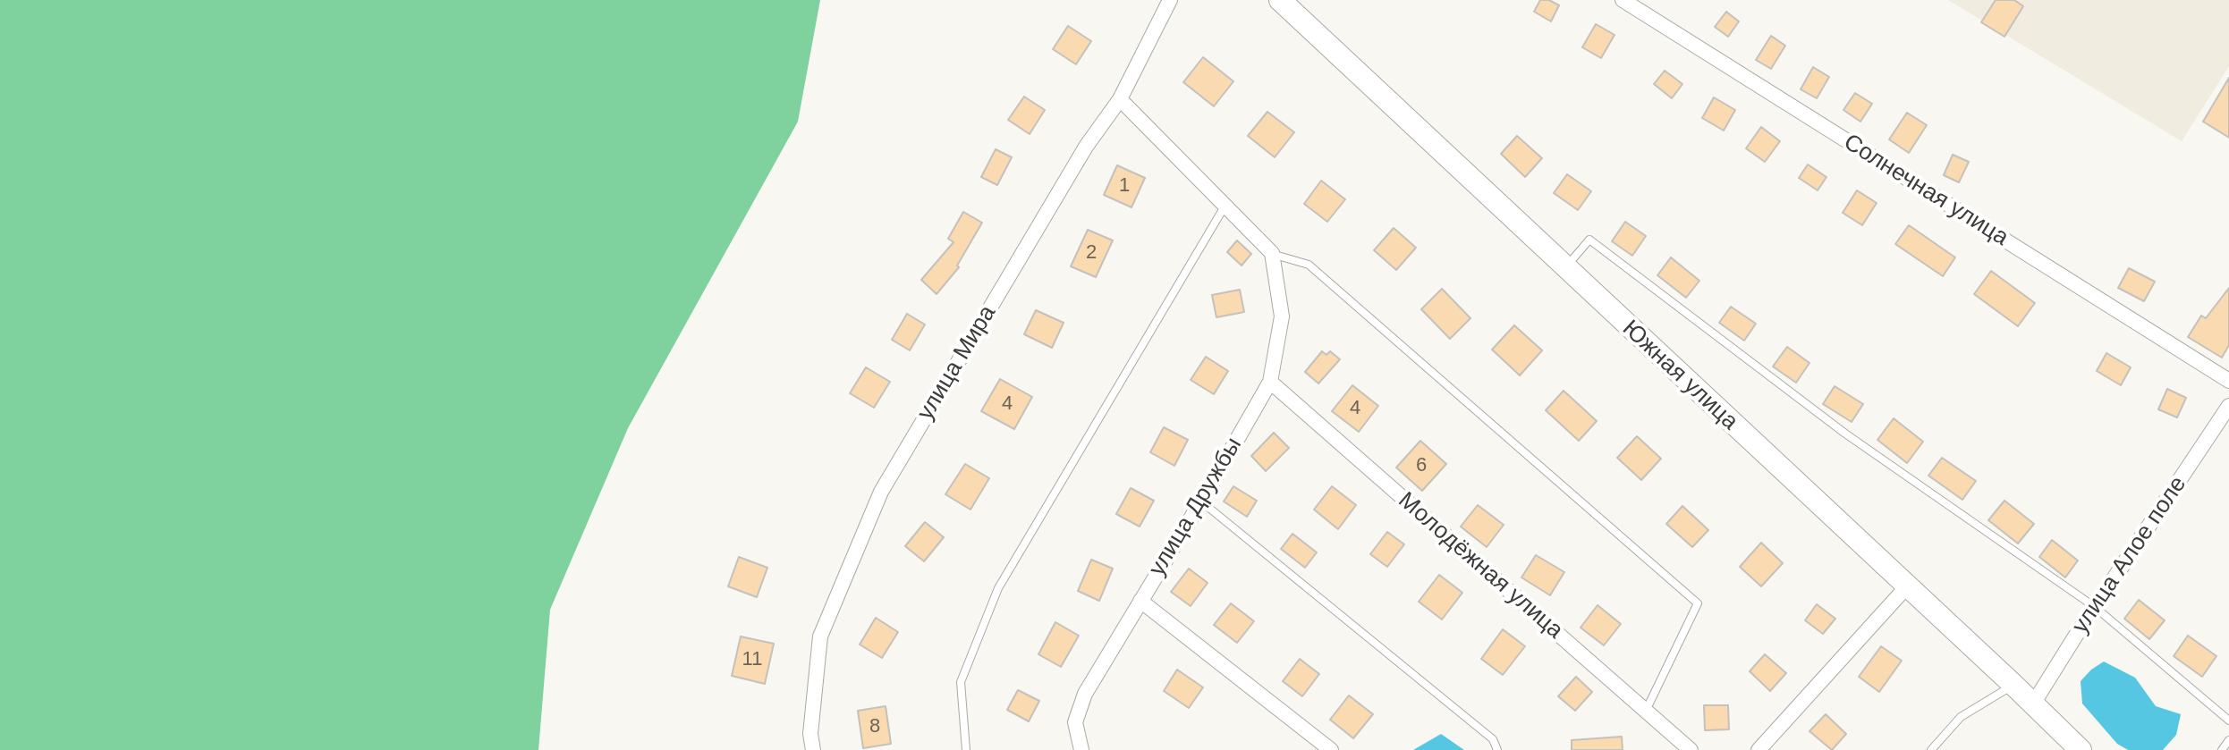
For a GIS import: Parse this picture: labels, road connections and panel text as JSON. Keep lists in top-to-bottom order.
{
  "streets": {
    "main road": ["Южная улица"],
    "street": [
      "Солнечная улица",
      "улица Мира",
      "улица Дружбы",
      "улица Алое поле",
      "Молодёжная улица"
    ]
  },
  "crossings": [
    ["Южная улица", "улица Алое поле"],
    ["улица Дружбы", "Молодёжная улица"]
  ],
  "house_numbers": [
    "1",
    "2",
    "4",
    "4",
    "6",
    "11",
    "8"
  ]
}
